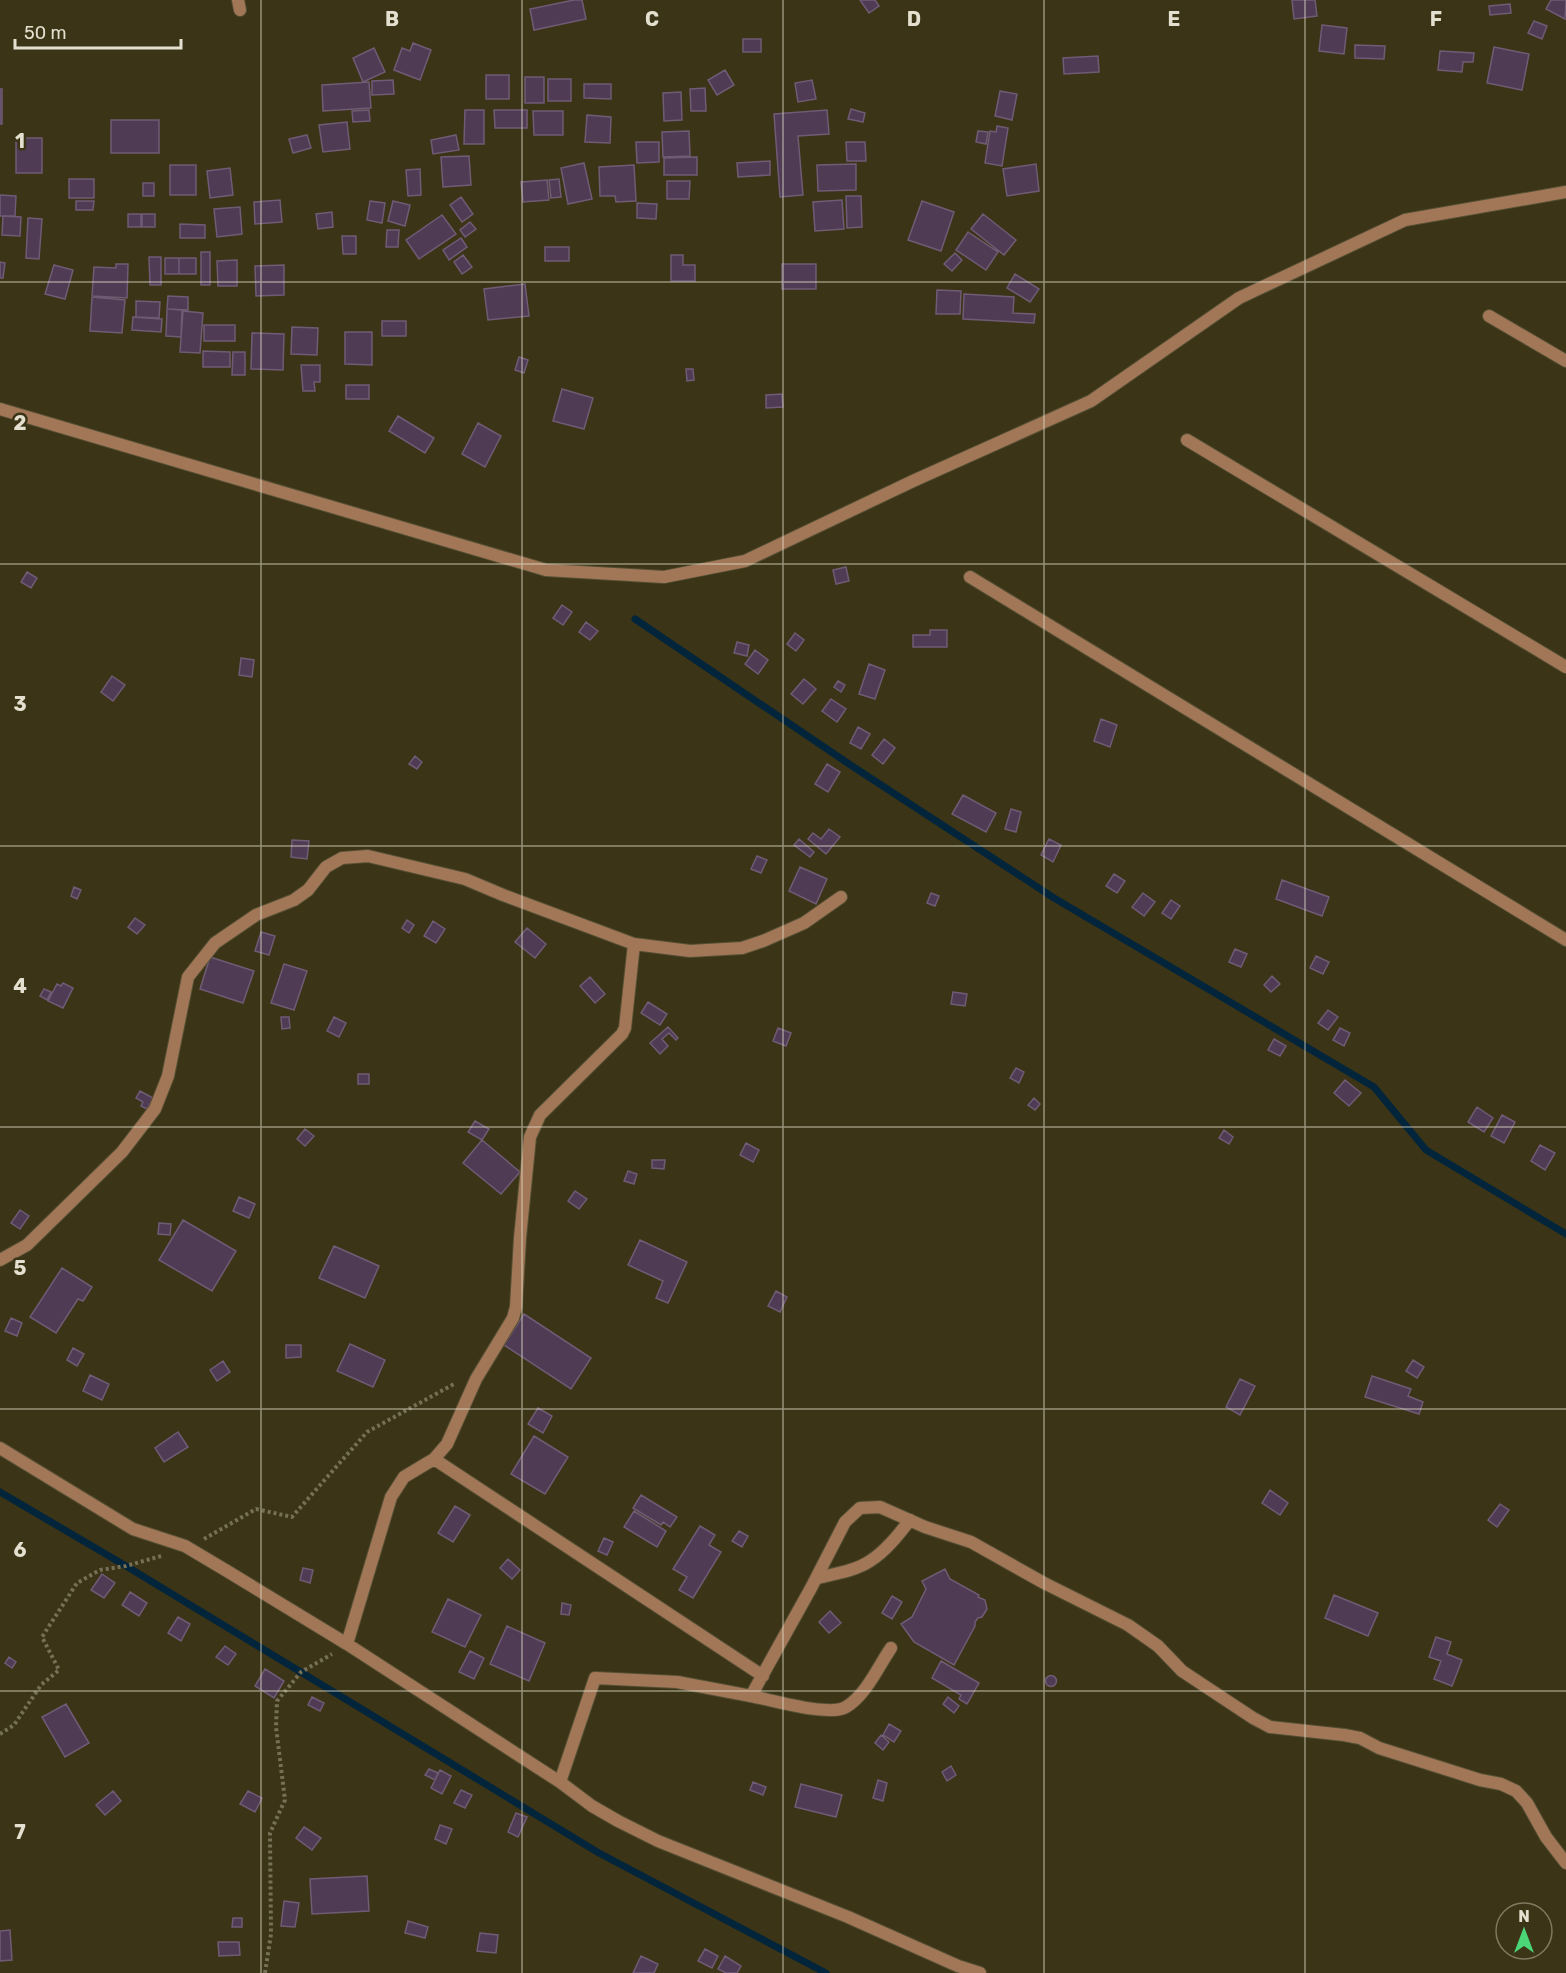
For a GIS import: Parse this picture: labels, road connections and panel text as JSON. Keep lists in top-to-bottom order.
{
  "scale_bar": "50 m",
  "north": "top",
  "grid": {
    "columns": [
      "B",
      "C",
      "D",
      "E",
      "F"
    ],
    "rows": [
      "1",
      "2",
      "3",
      "4",
      "5",
      "6",
      "7"
    ]
  }
}
